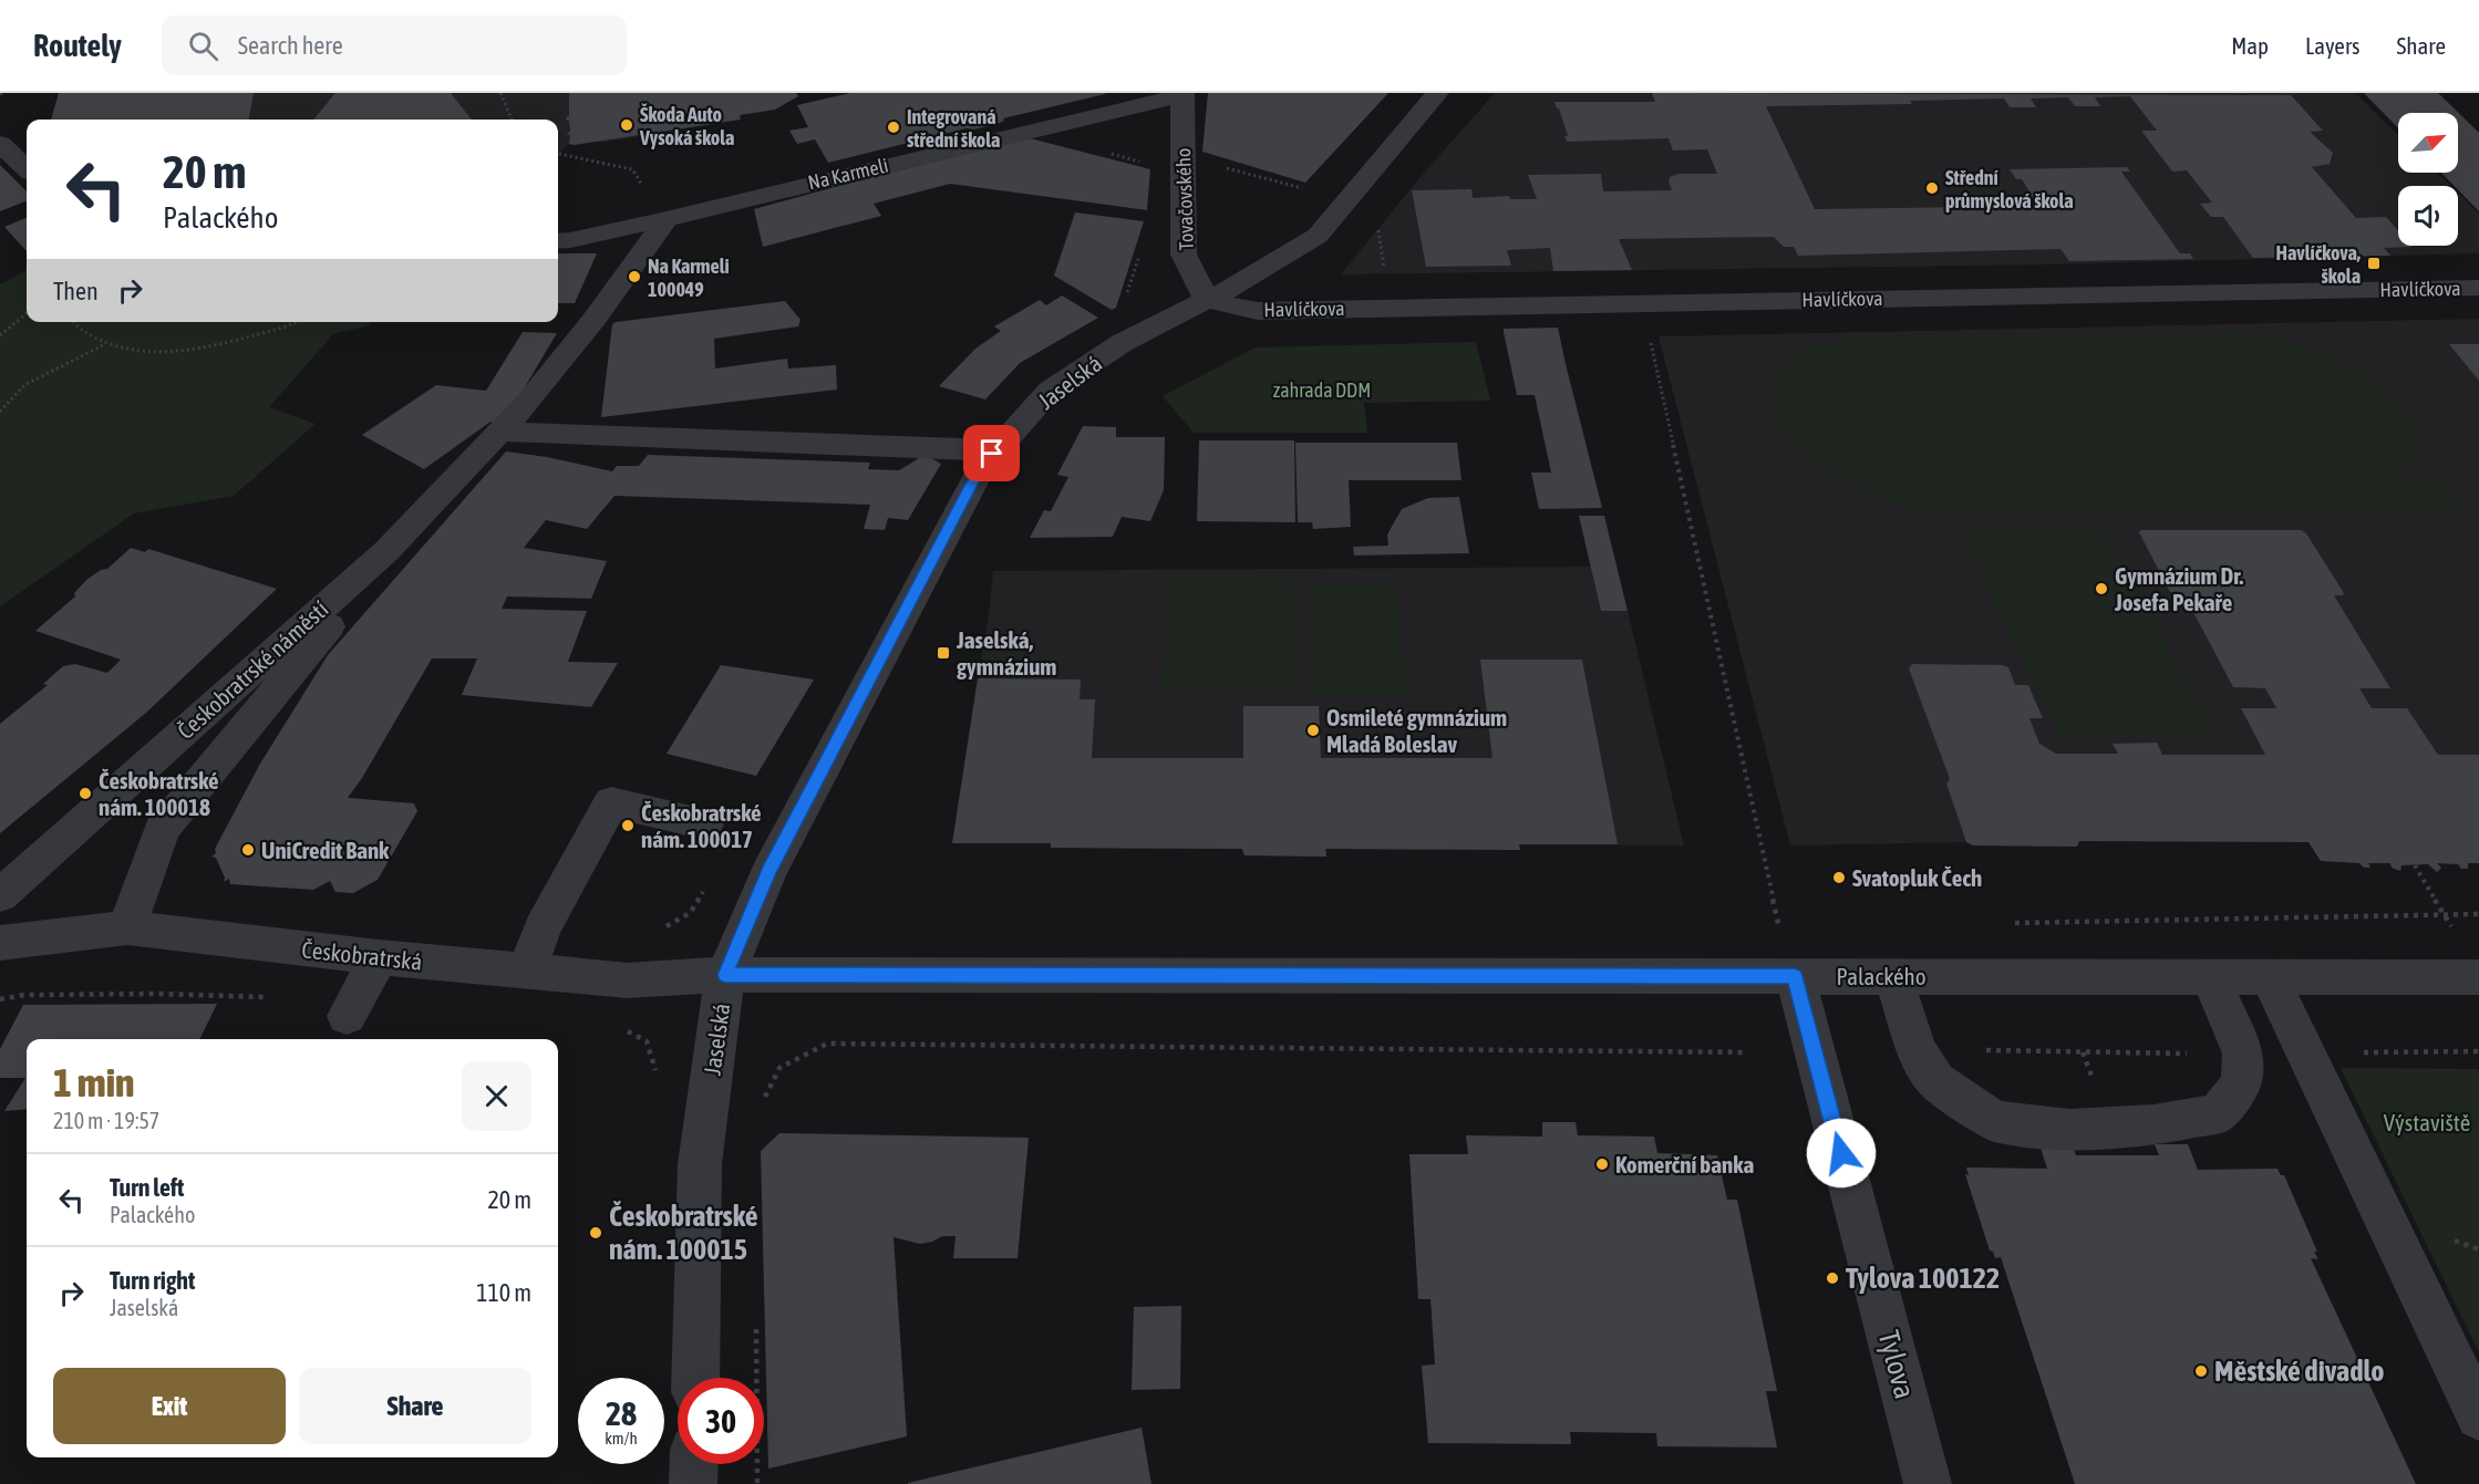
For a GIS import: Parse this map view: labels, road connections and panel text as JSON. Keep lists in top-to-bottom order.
{
  "streets": {
    "street": [
      "Na Karmeli",
      "Tovačovského",
      "Havlíčkova",
      "Jaselská",
      "Českobratrské náměstí",
      "Českobratrská",
      "Palackého",
      "Tylova"
    ]
  },
  "crossings": [
    ["Na Karmeli", "Tovačovského"],
    ["Na Karmeli", "Českobratrské náměstí"],
    ["Tovačovského", "Havlíčkova"],
    ["Tovačovského", "Jaselská"],
    ["Havlíčkova", "Jaselská"],
    ["Jaselská", "Českobratrská"],
    ["Jaselská", "Palackého"],
    ["Českobratrské náměstí", "Českobratrská"],
    ["Českobratrská", "Palackého"],
    ["Palackého", "Tylova"]
  ],
  "parks": ["zahrada DDM", "Výstaviště"],
  "places": {
    "other": [
      "Škoda Auto Vysoká škola",
      "Integrovaná střední škola",
      "Střední průmyslová škola",
      "Na Karmeli 100049",
      "Gymnázium Dr. Josefa Pekaře",
      "Osmileté gymnázium Mladá Boleslav",
      "Českobratrské nám. 100018",
      "Českobratrské nám. 100017",
      "UniCredit Bank",
      "Svatopluk Čech",
      "Komerční banka",
      "Českobratrské nám. 100015",
      "Tylova 100122",
      "Městské divadlo"
    ],
    "transit": ["Havlíčkova, škola", "Jaselská, gymnázium"]
  },
  "north": "top right",
  "page": {
    "header": "Routely",
    "search": "Search here",
    "nav": ["Map", "Layers", "Share"],
    "turn": ["20 m", "Palackého"],
    "then": "Then",
    "heading": ["1 min", "210 m · 19:57"],
    "list": [
      {
        "name": "Turn left",
        "note": "Palackého",
        "value": "20 m"
      },
      {
        "name": "Turn right",
        "note": "Jaselská",
        "value": "110 m"
      }
    ],
    "buttons": ["Exit", "Share"],
    "speed": "28 km/h",
    "limit": "30"
  }
}
